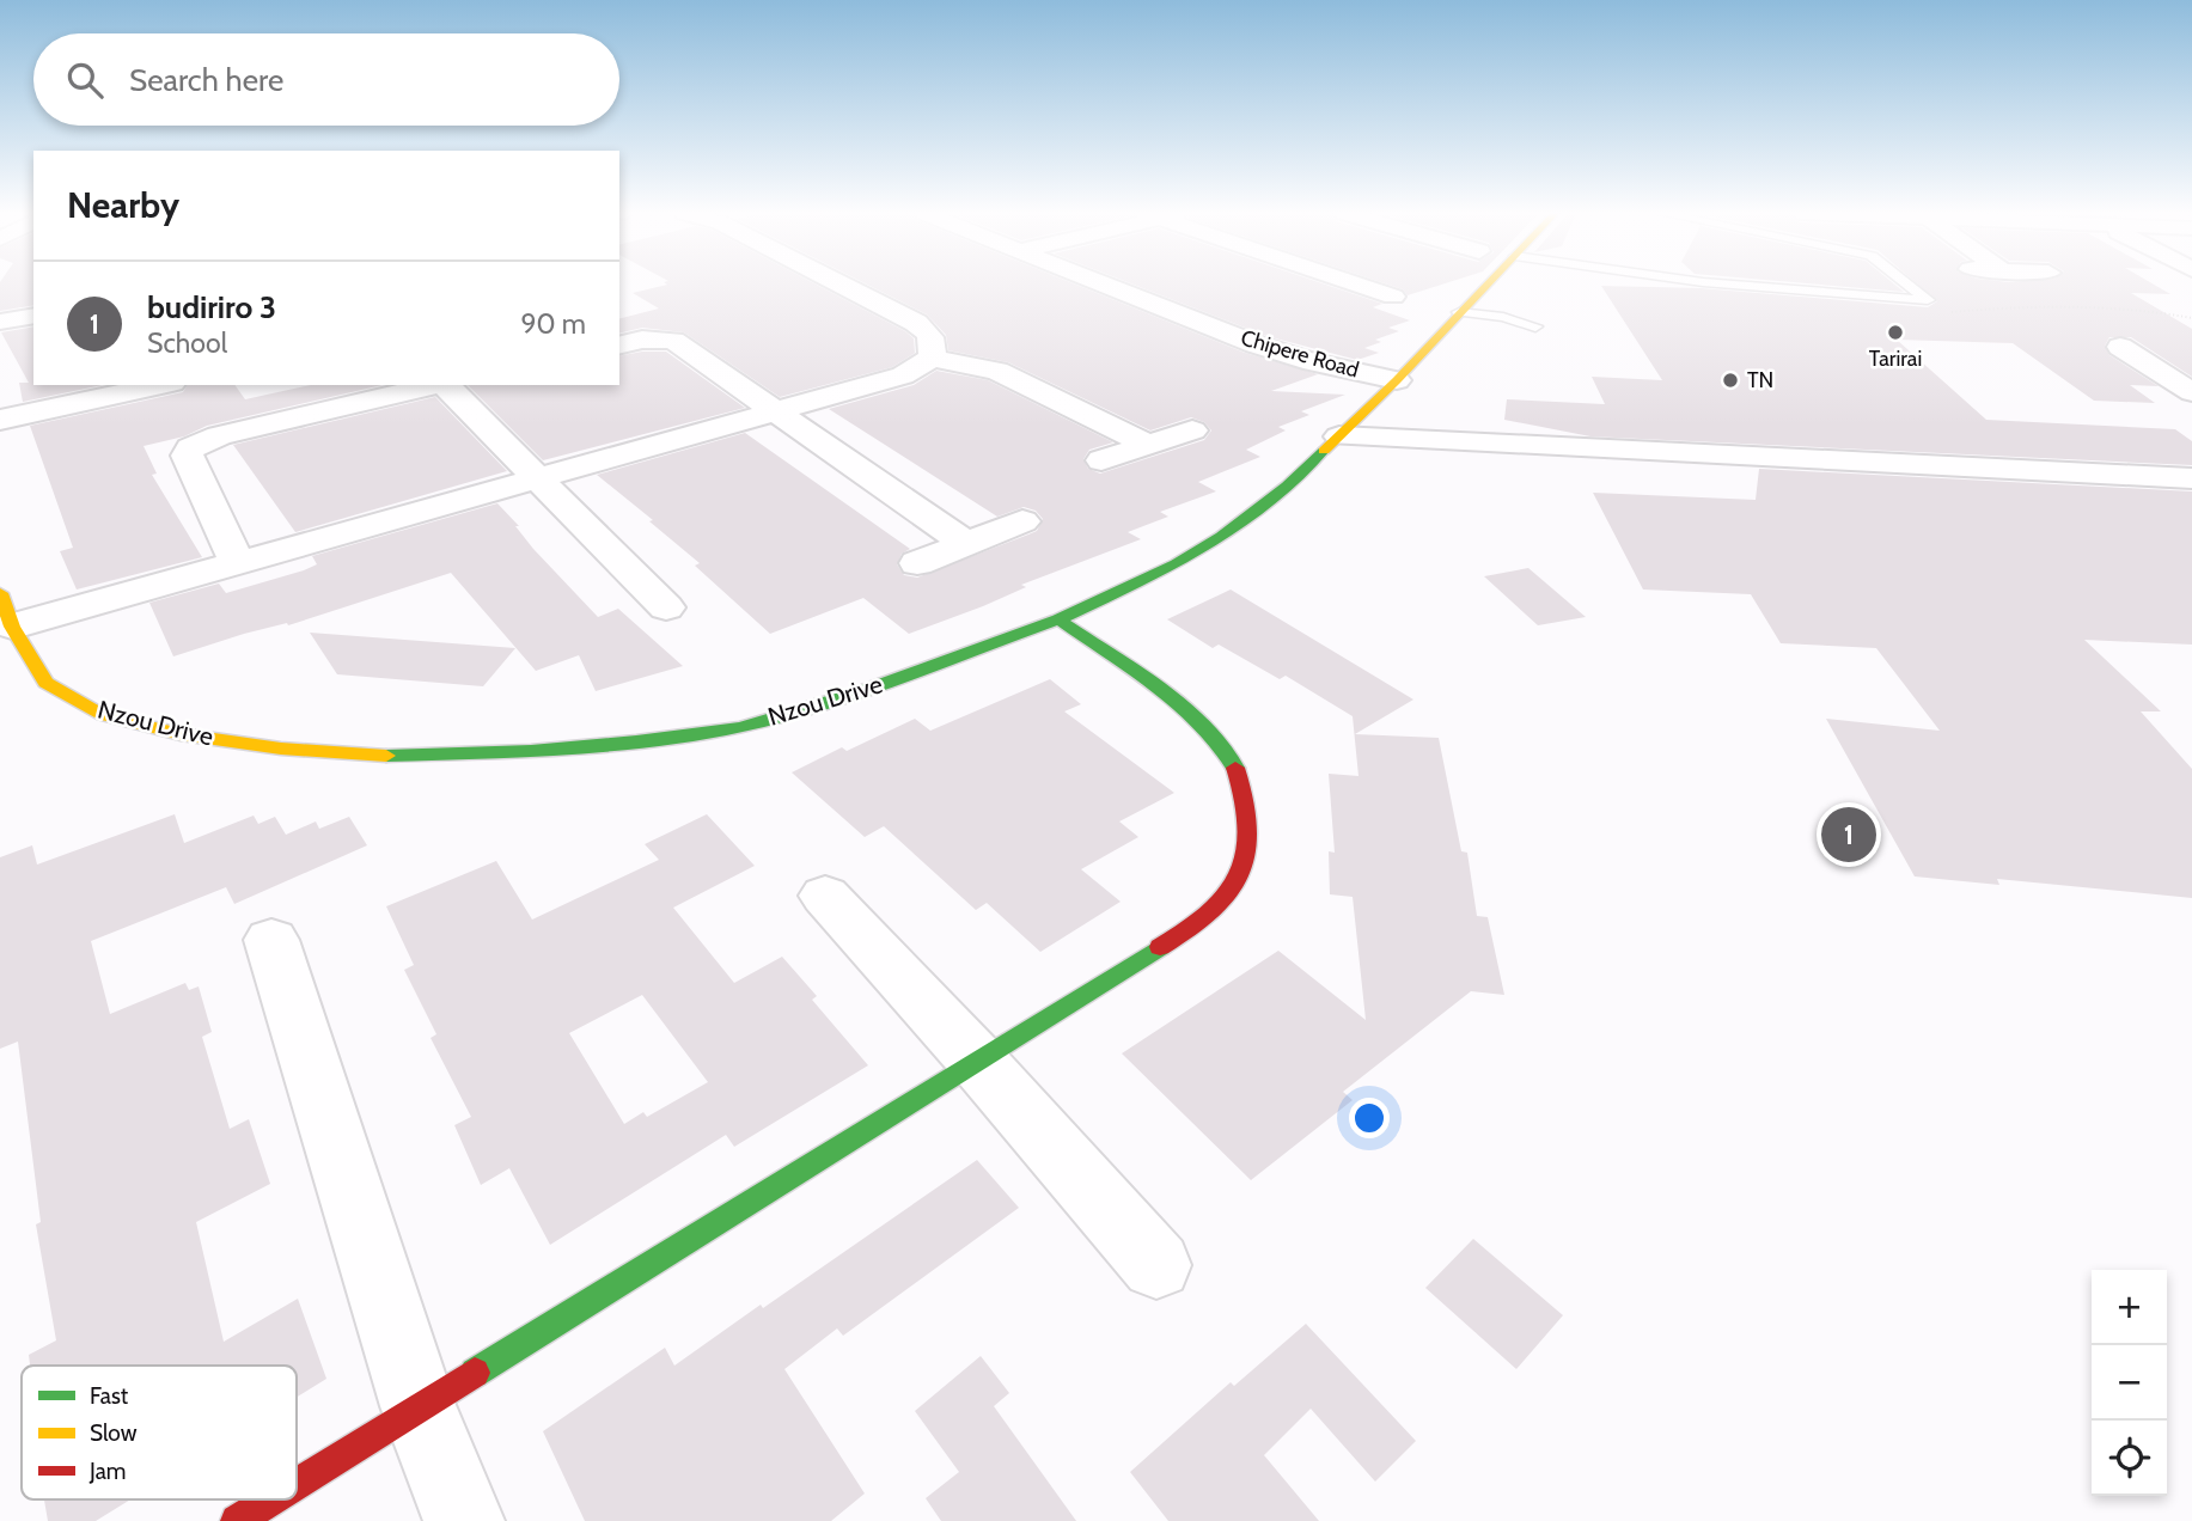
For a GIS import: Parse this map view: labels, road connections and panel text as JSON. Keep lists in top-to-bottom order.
{
  "streets": {
    "street": ["Chipere Road", "Nzou Drive"]
  },
  "crossings": [
    ["Chipere Road", "Nzou Drive"]
  ],
  "places": ["Tarirai", "TN"],
  "legend": ["Fast", "Slow", "Jam"],
  "page": {
    "search": "Search here",
    "heading": "Nearby",
    "list": [
      {
        "mark": "1",
        "name": "budiriro 3",
        "note": "School",
        "value": "90 m"
      }
    ],
    "pins": "1",
    "map_buttons": ["+", "−"]
  }
}
